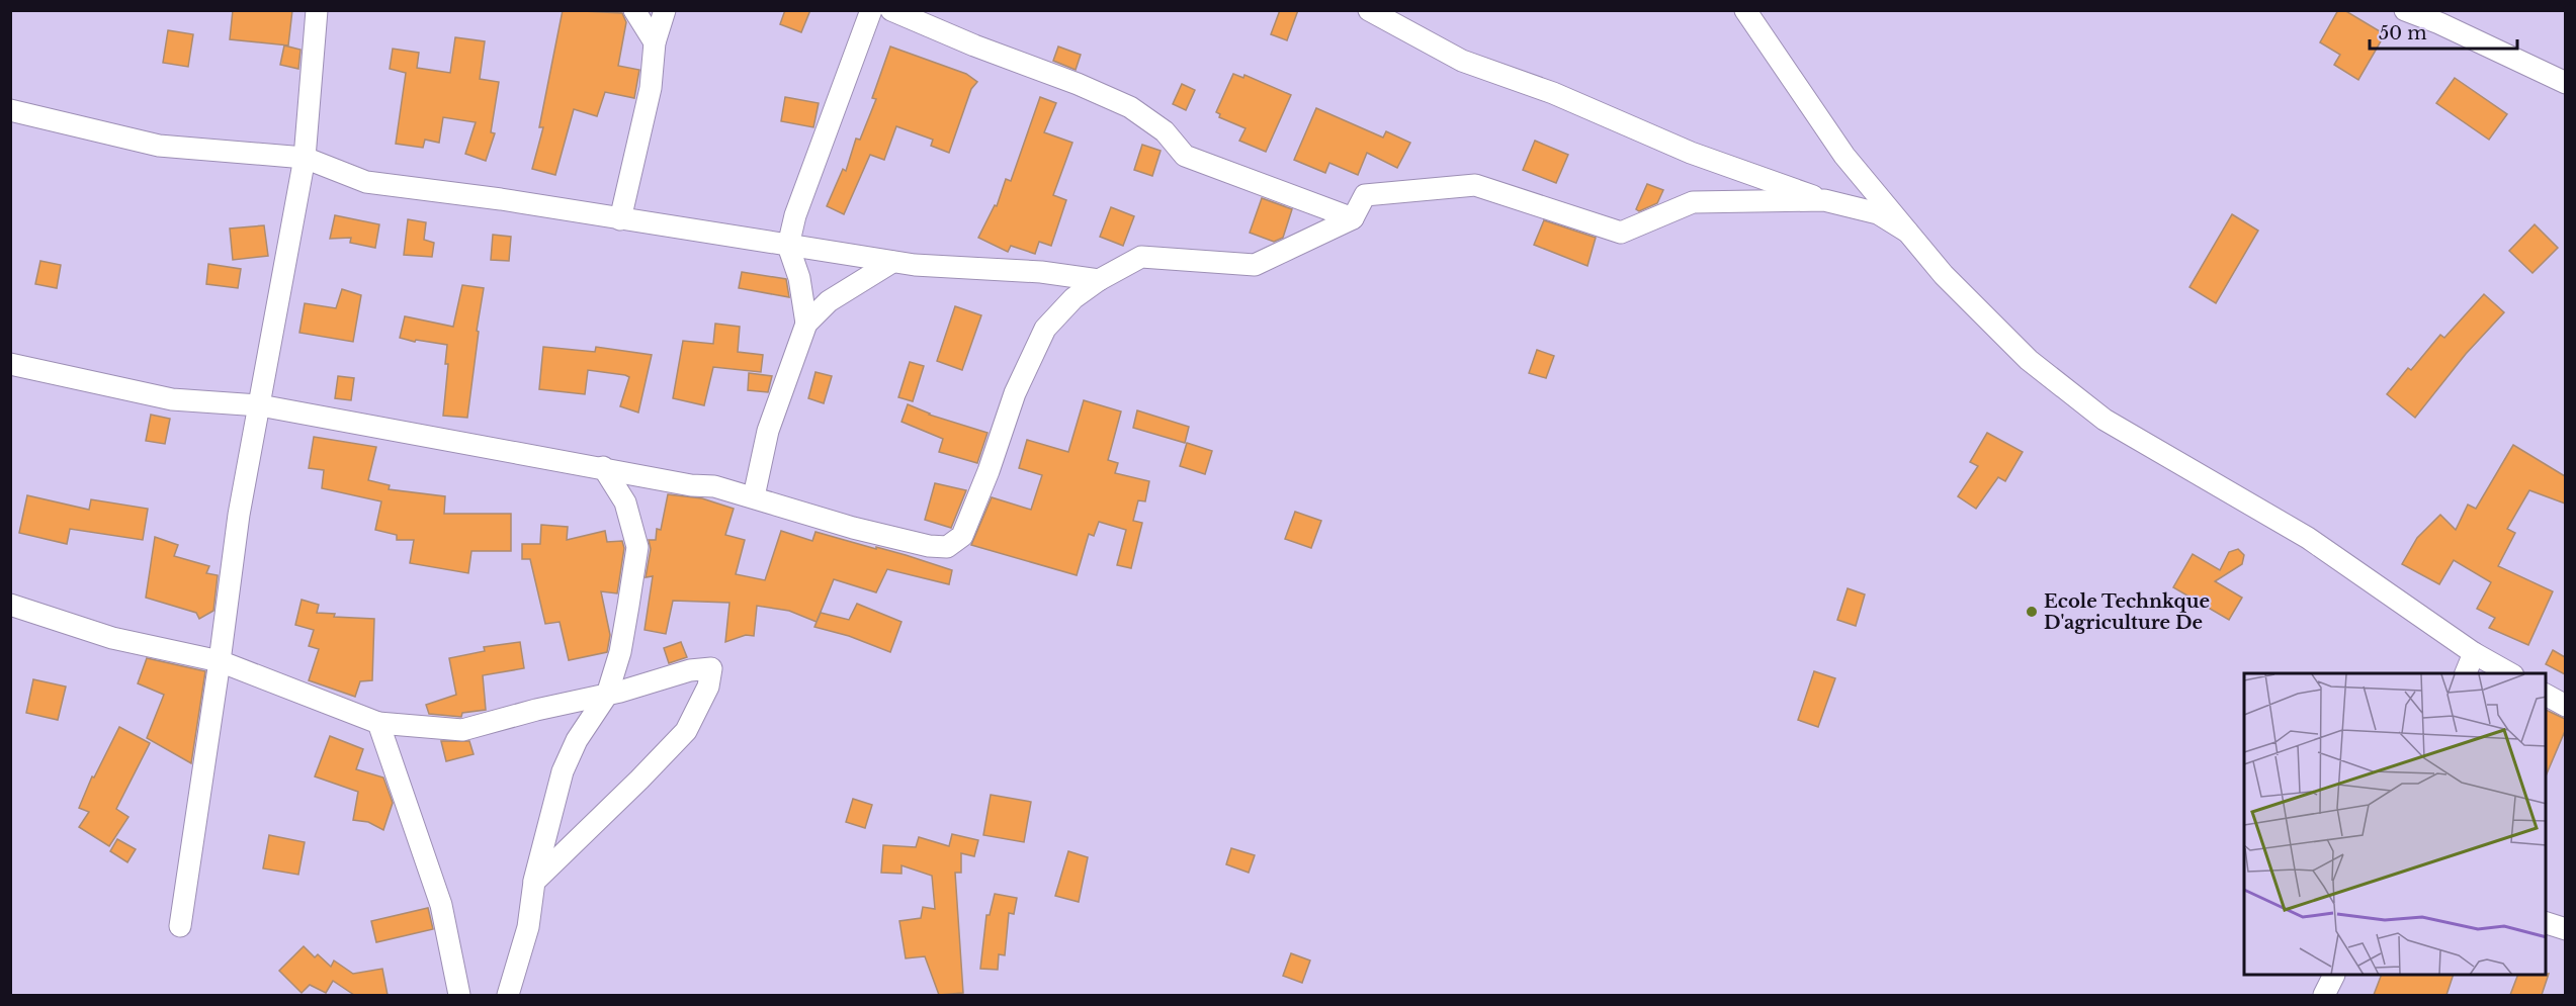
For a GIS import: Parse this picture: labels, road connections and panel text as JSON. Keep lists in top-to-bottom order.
{
  "places": ["Ecole Technkque D'agriculture De"],
  "scale_bar": "50 m"
}
